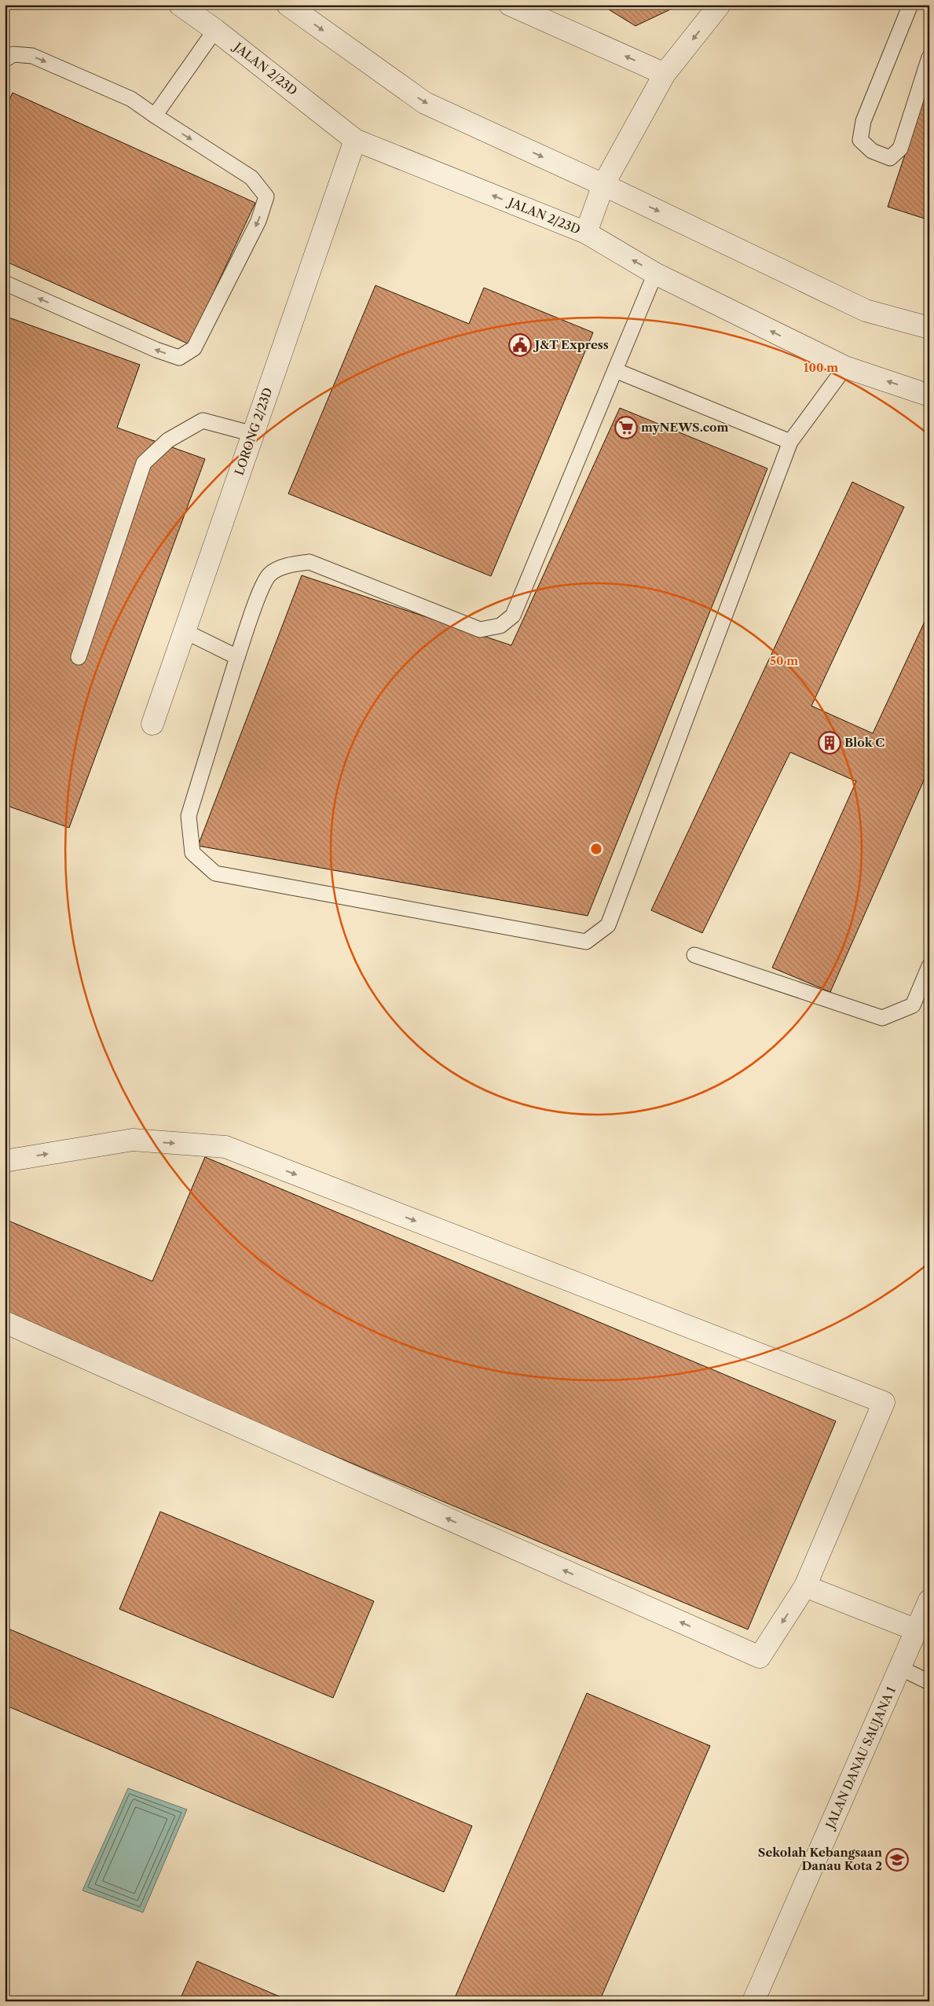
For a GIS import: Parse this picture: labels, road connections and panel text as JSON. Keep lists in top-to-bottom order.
{
  "streets": {
    "street": ["JALAN 2/23D", "LORONG 2/23D", "JALAN DANAU SAUJANA 1"]
  },
  "crossings": [
    ["JALAN 2/23D", "LORONG 2/23D"]
  ],
  "places": {
    "public building": ["J&T Express"],
    "supermarket": ["myNEWS.com"],
    "building": ["Blok C"],
    "school or university": ["Sekolah Kebangsaan Danau Kota 2"]
  },
  "rings": ["100 m", "50 m"]
}
